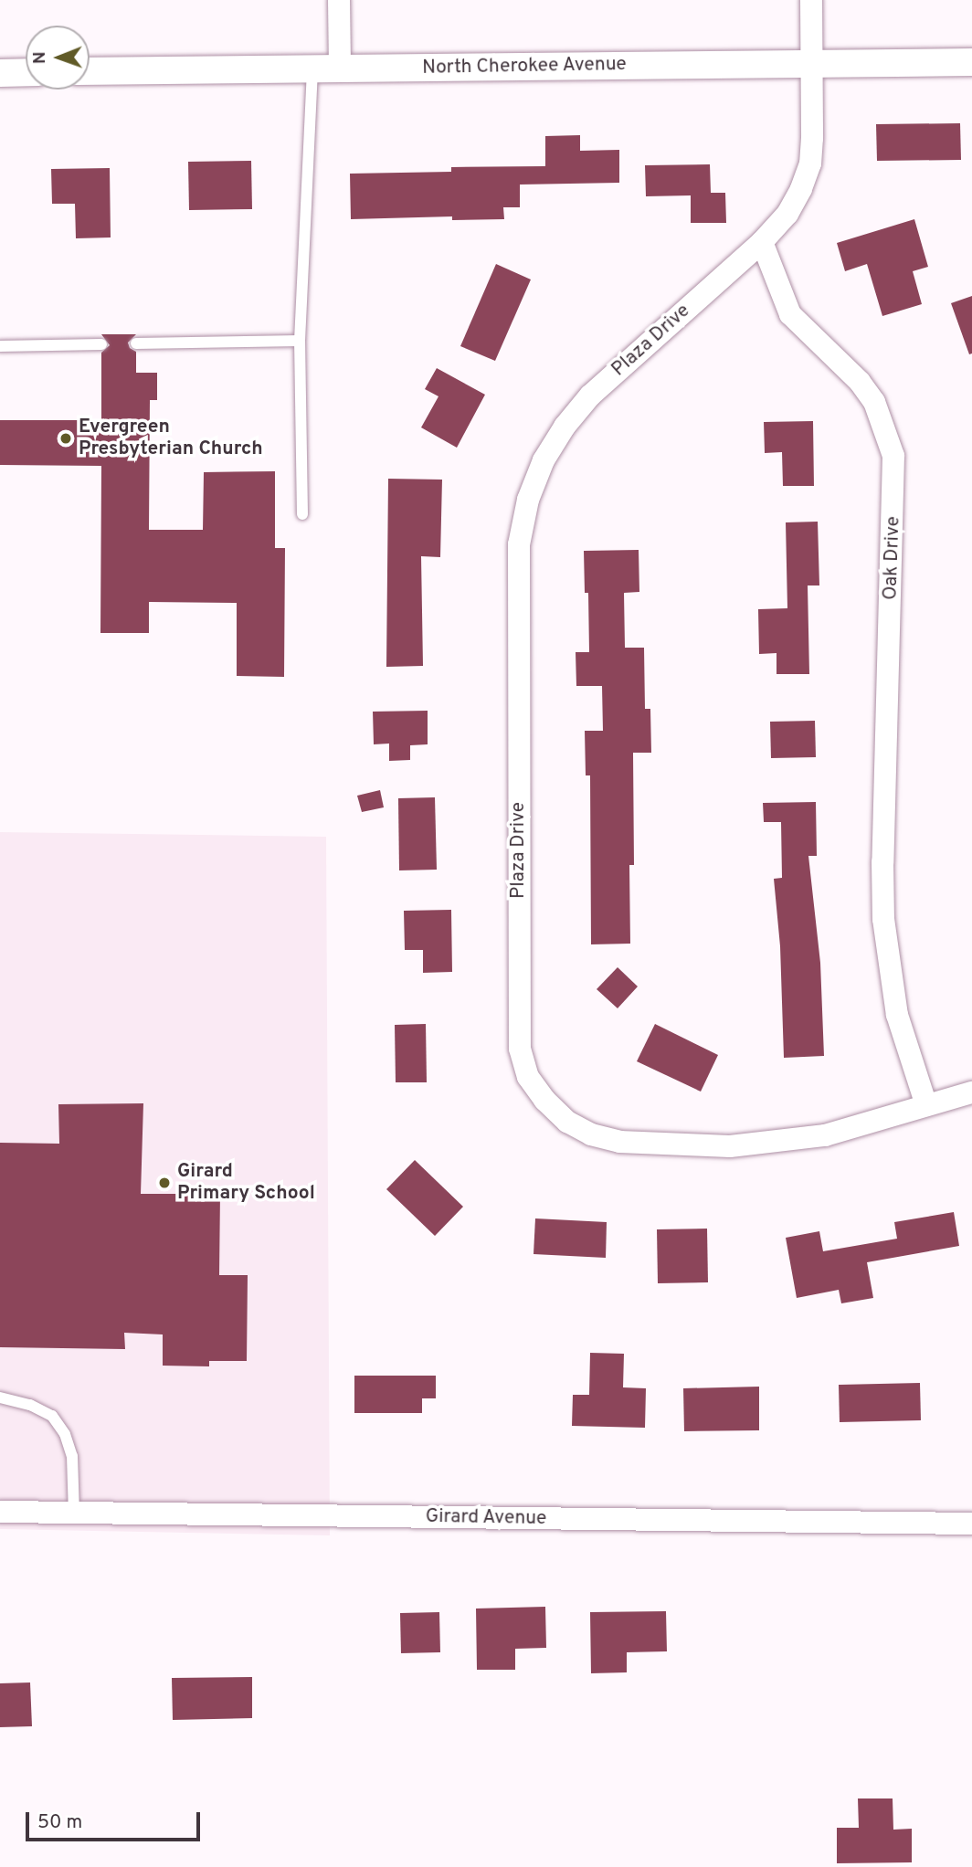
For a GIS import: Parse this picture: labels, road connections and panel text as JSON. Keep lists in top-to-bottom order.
{
  "streets": {
    "street": [
      "North Cherokee Avenue",
      "Plaza Drive",
      "Oak Drive",
      "Girard Avenue"
    ]
  },
  "crossings": [
    ["Plaza Drive", "Oak Drive"]
  ],
  "places": ["Evergreen Presbyterian Church", "Girard Primary School"],
  "scale_bar": "50 m",
  "north": "left"
}
